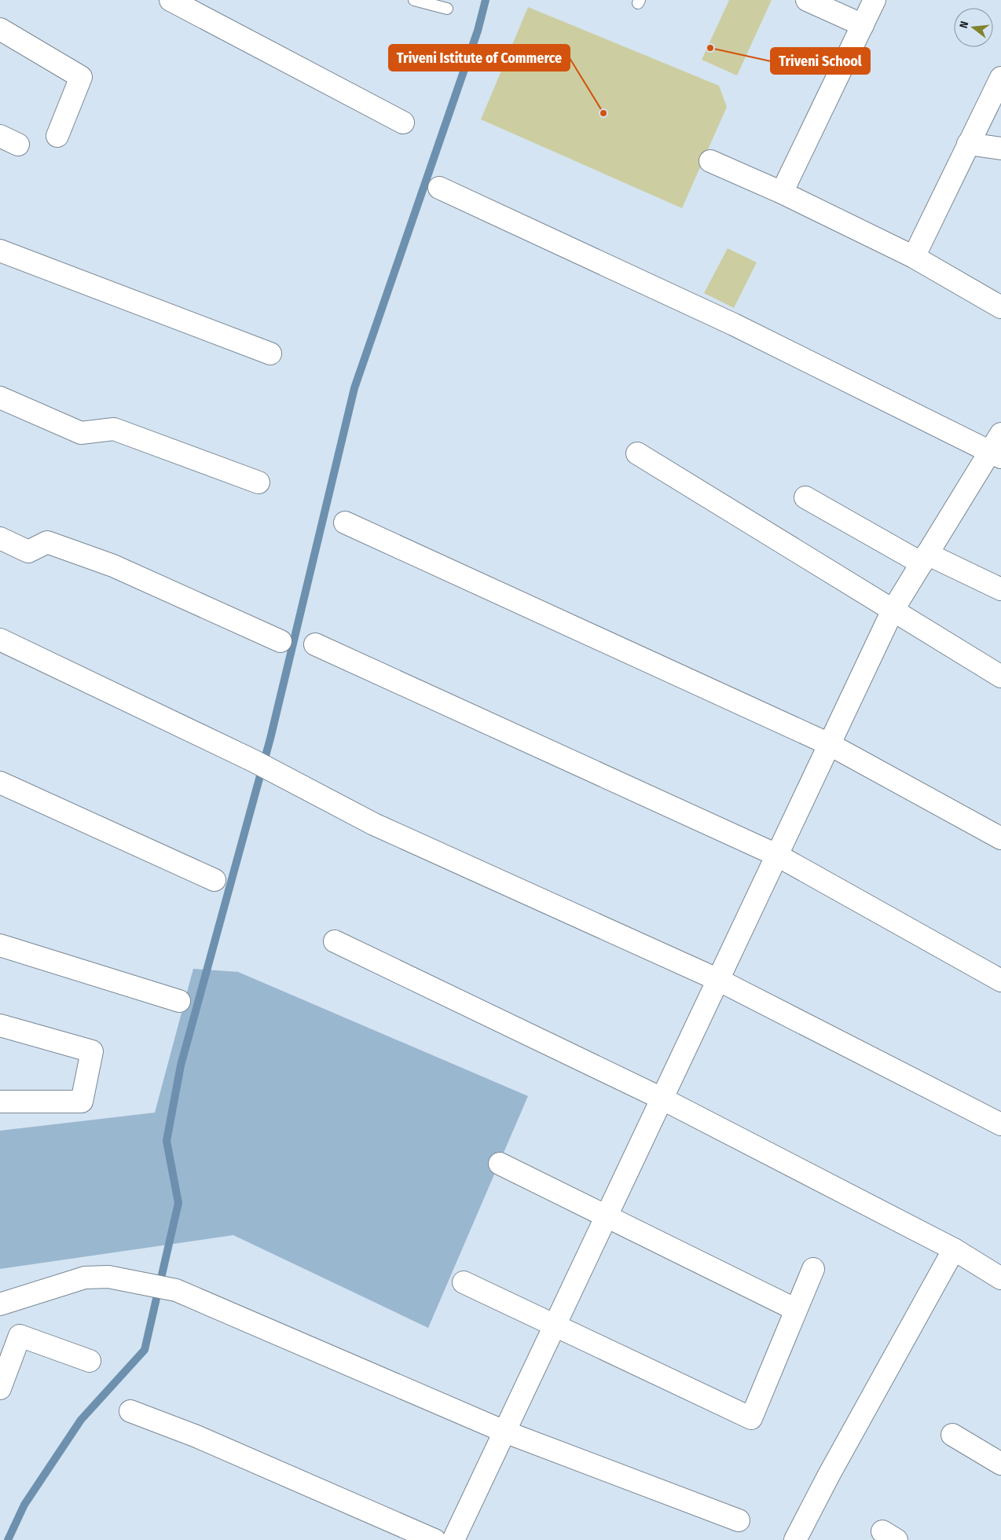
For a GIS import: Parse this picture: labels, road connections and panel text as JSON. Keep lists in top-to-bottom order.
{
  "places": ["Triveni School", "Triveni Istitute of Commerce"],
  "north": "left"
}
